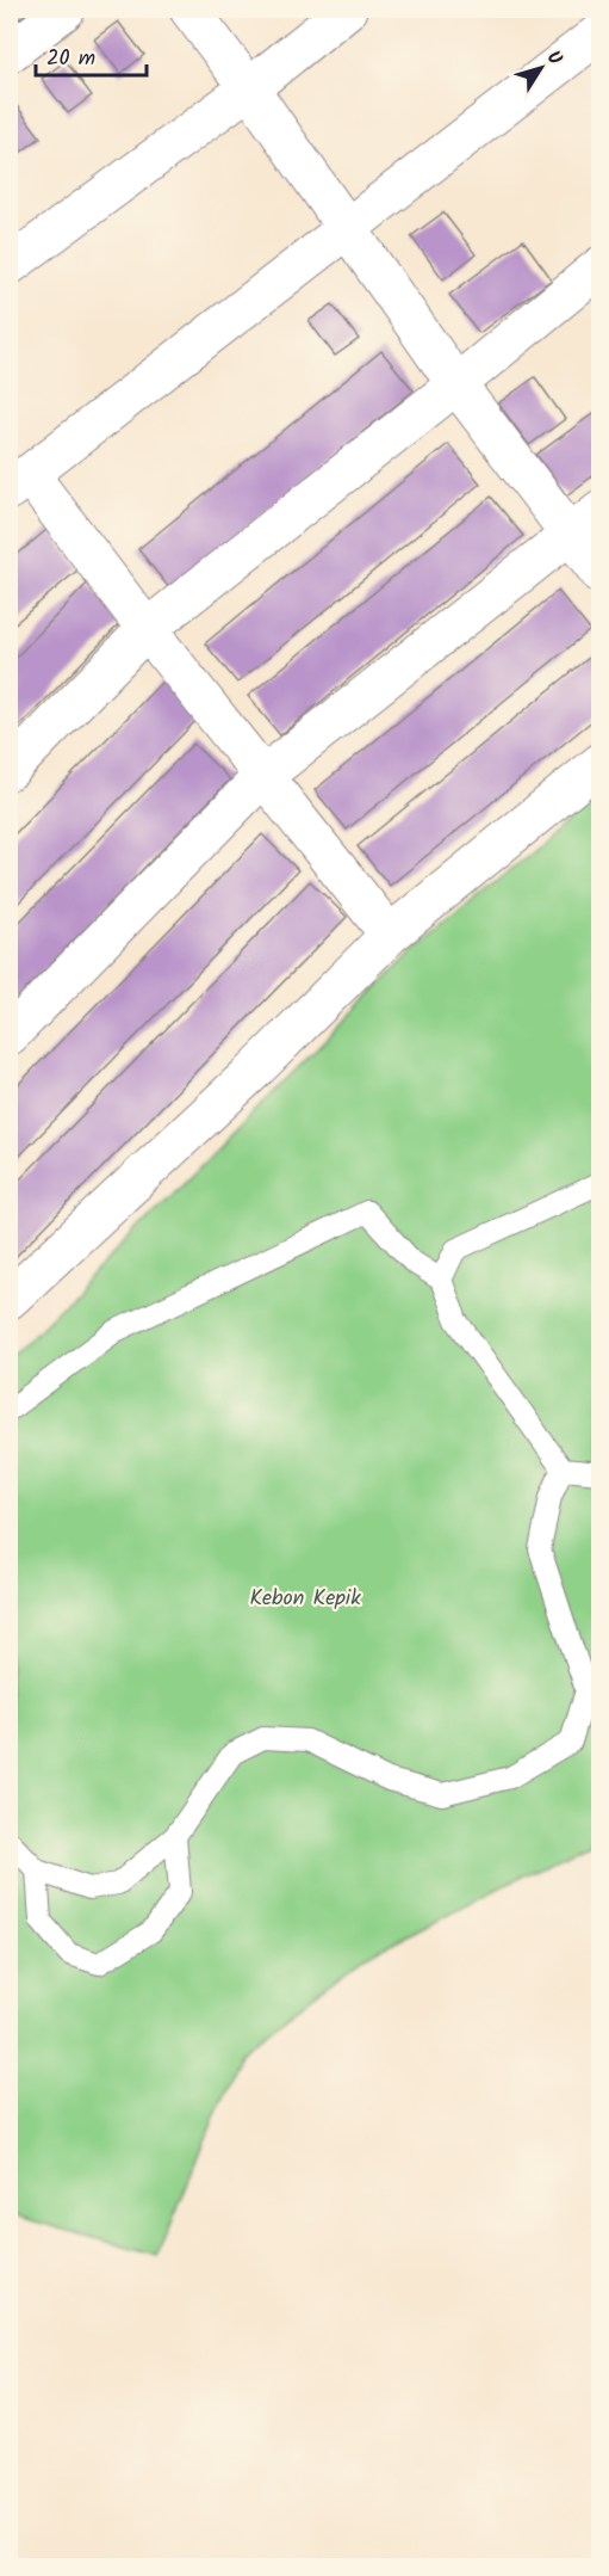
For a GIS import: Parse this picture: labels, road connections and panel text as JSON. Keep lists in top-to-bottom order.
{
  "parks": ["Kebon Kepik"],
  "scale_bar": "20 m",
  "north": "top right"
}
